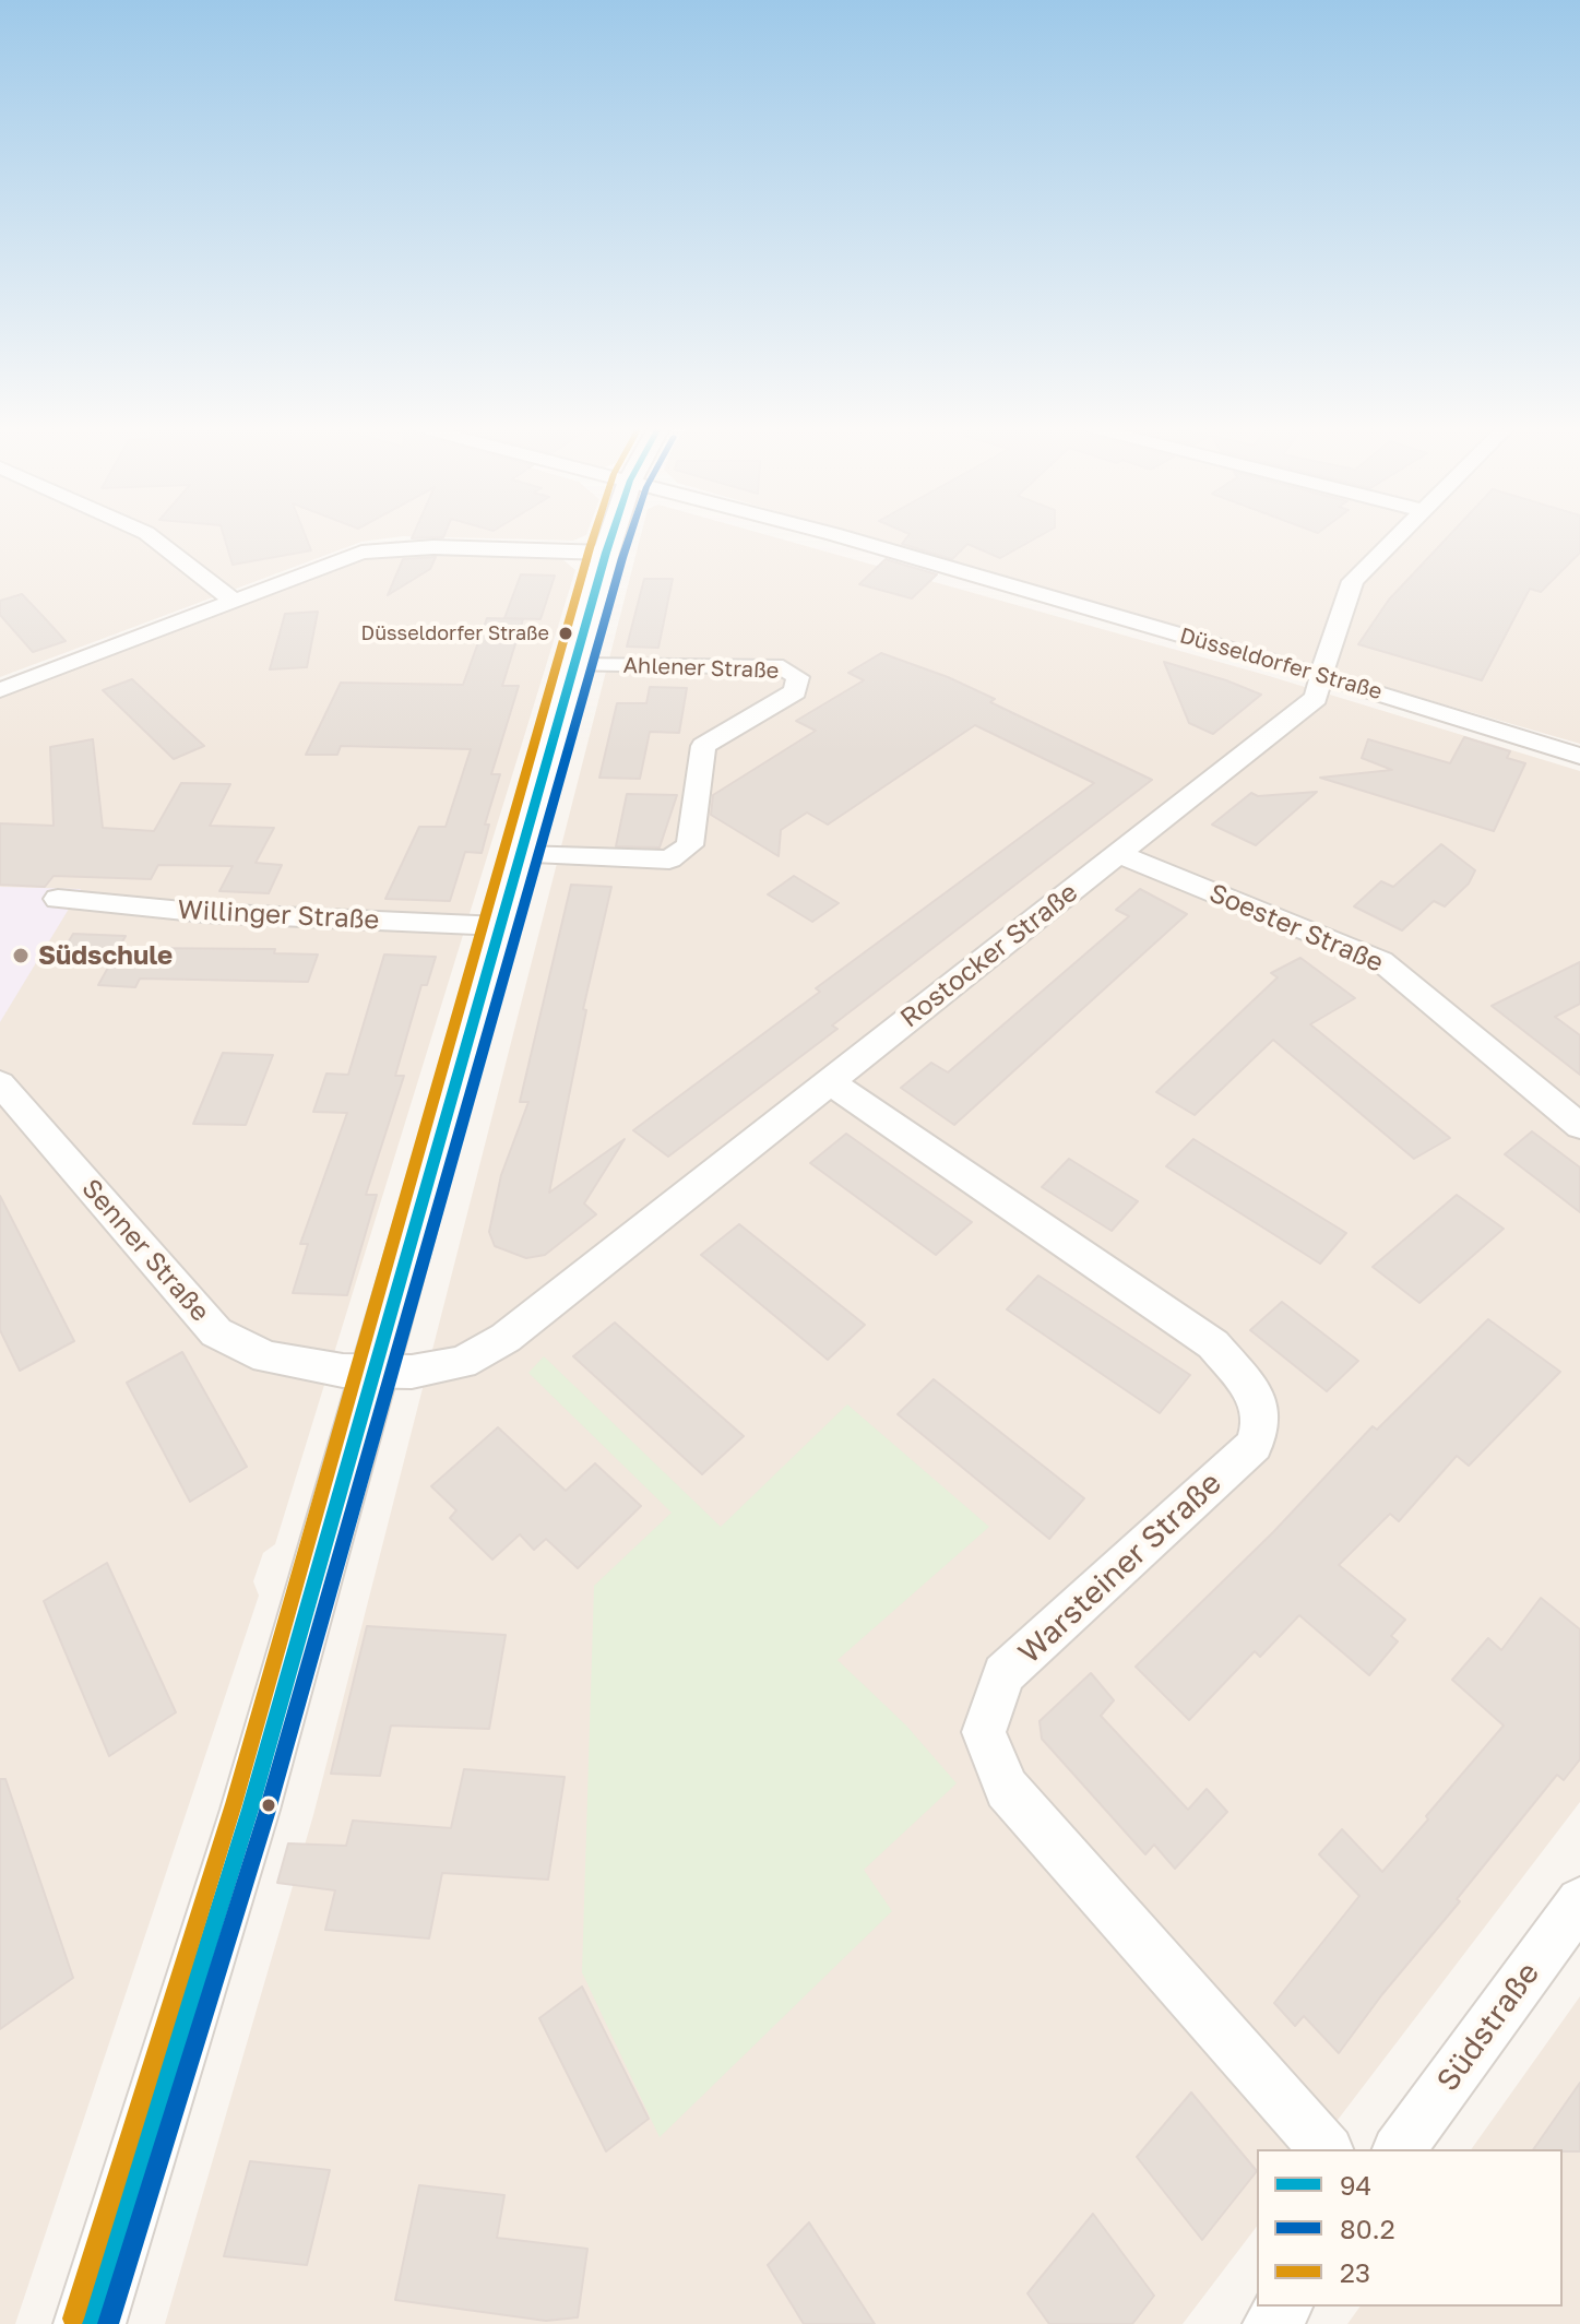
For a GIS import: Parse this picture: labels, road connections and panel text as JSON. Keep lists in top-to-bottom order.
{
  "streets": {
    "street": [
      "Düsseldorfer Straße",
      "Ahlener Straße",
      "Willinger Straße",
      "Soester Straße",
      "Rostocker Straße",
      "Senner Straße",
      "Warsteiner Straße",
      "Südstraße"
    ]
  },
  "crossings": [
    ["Düsseldorfer Straße", "Rostocker Straße"],
    ["Soester Straße", "Rostocker Straße"],
    ["Rostocker Straße", "Senner Straße"],
    ["Rostocker Straße", "Warsteiner Straße"]
  ],
  "places": ["Düsseldorfer Straße", "Südschule"],
  "lines": ["transit line 94", "transit line 80.2", "transit line 23"],
  "legend": ["94", "80.2", "23"]
}
